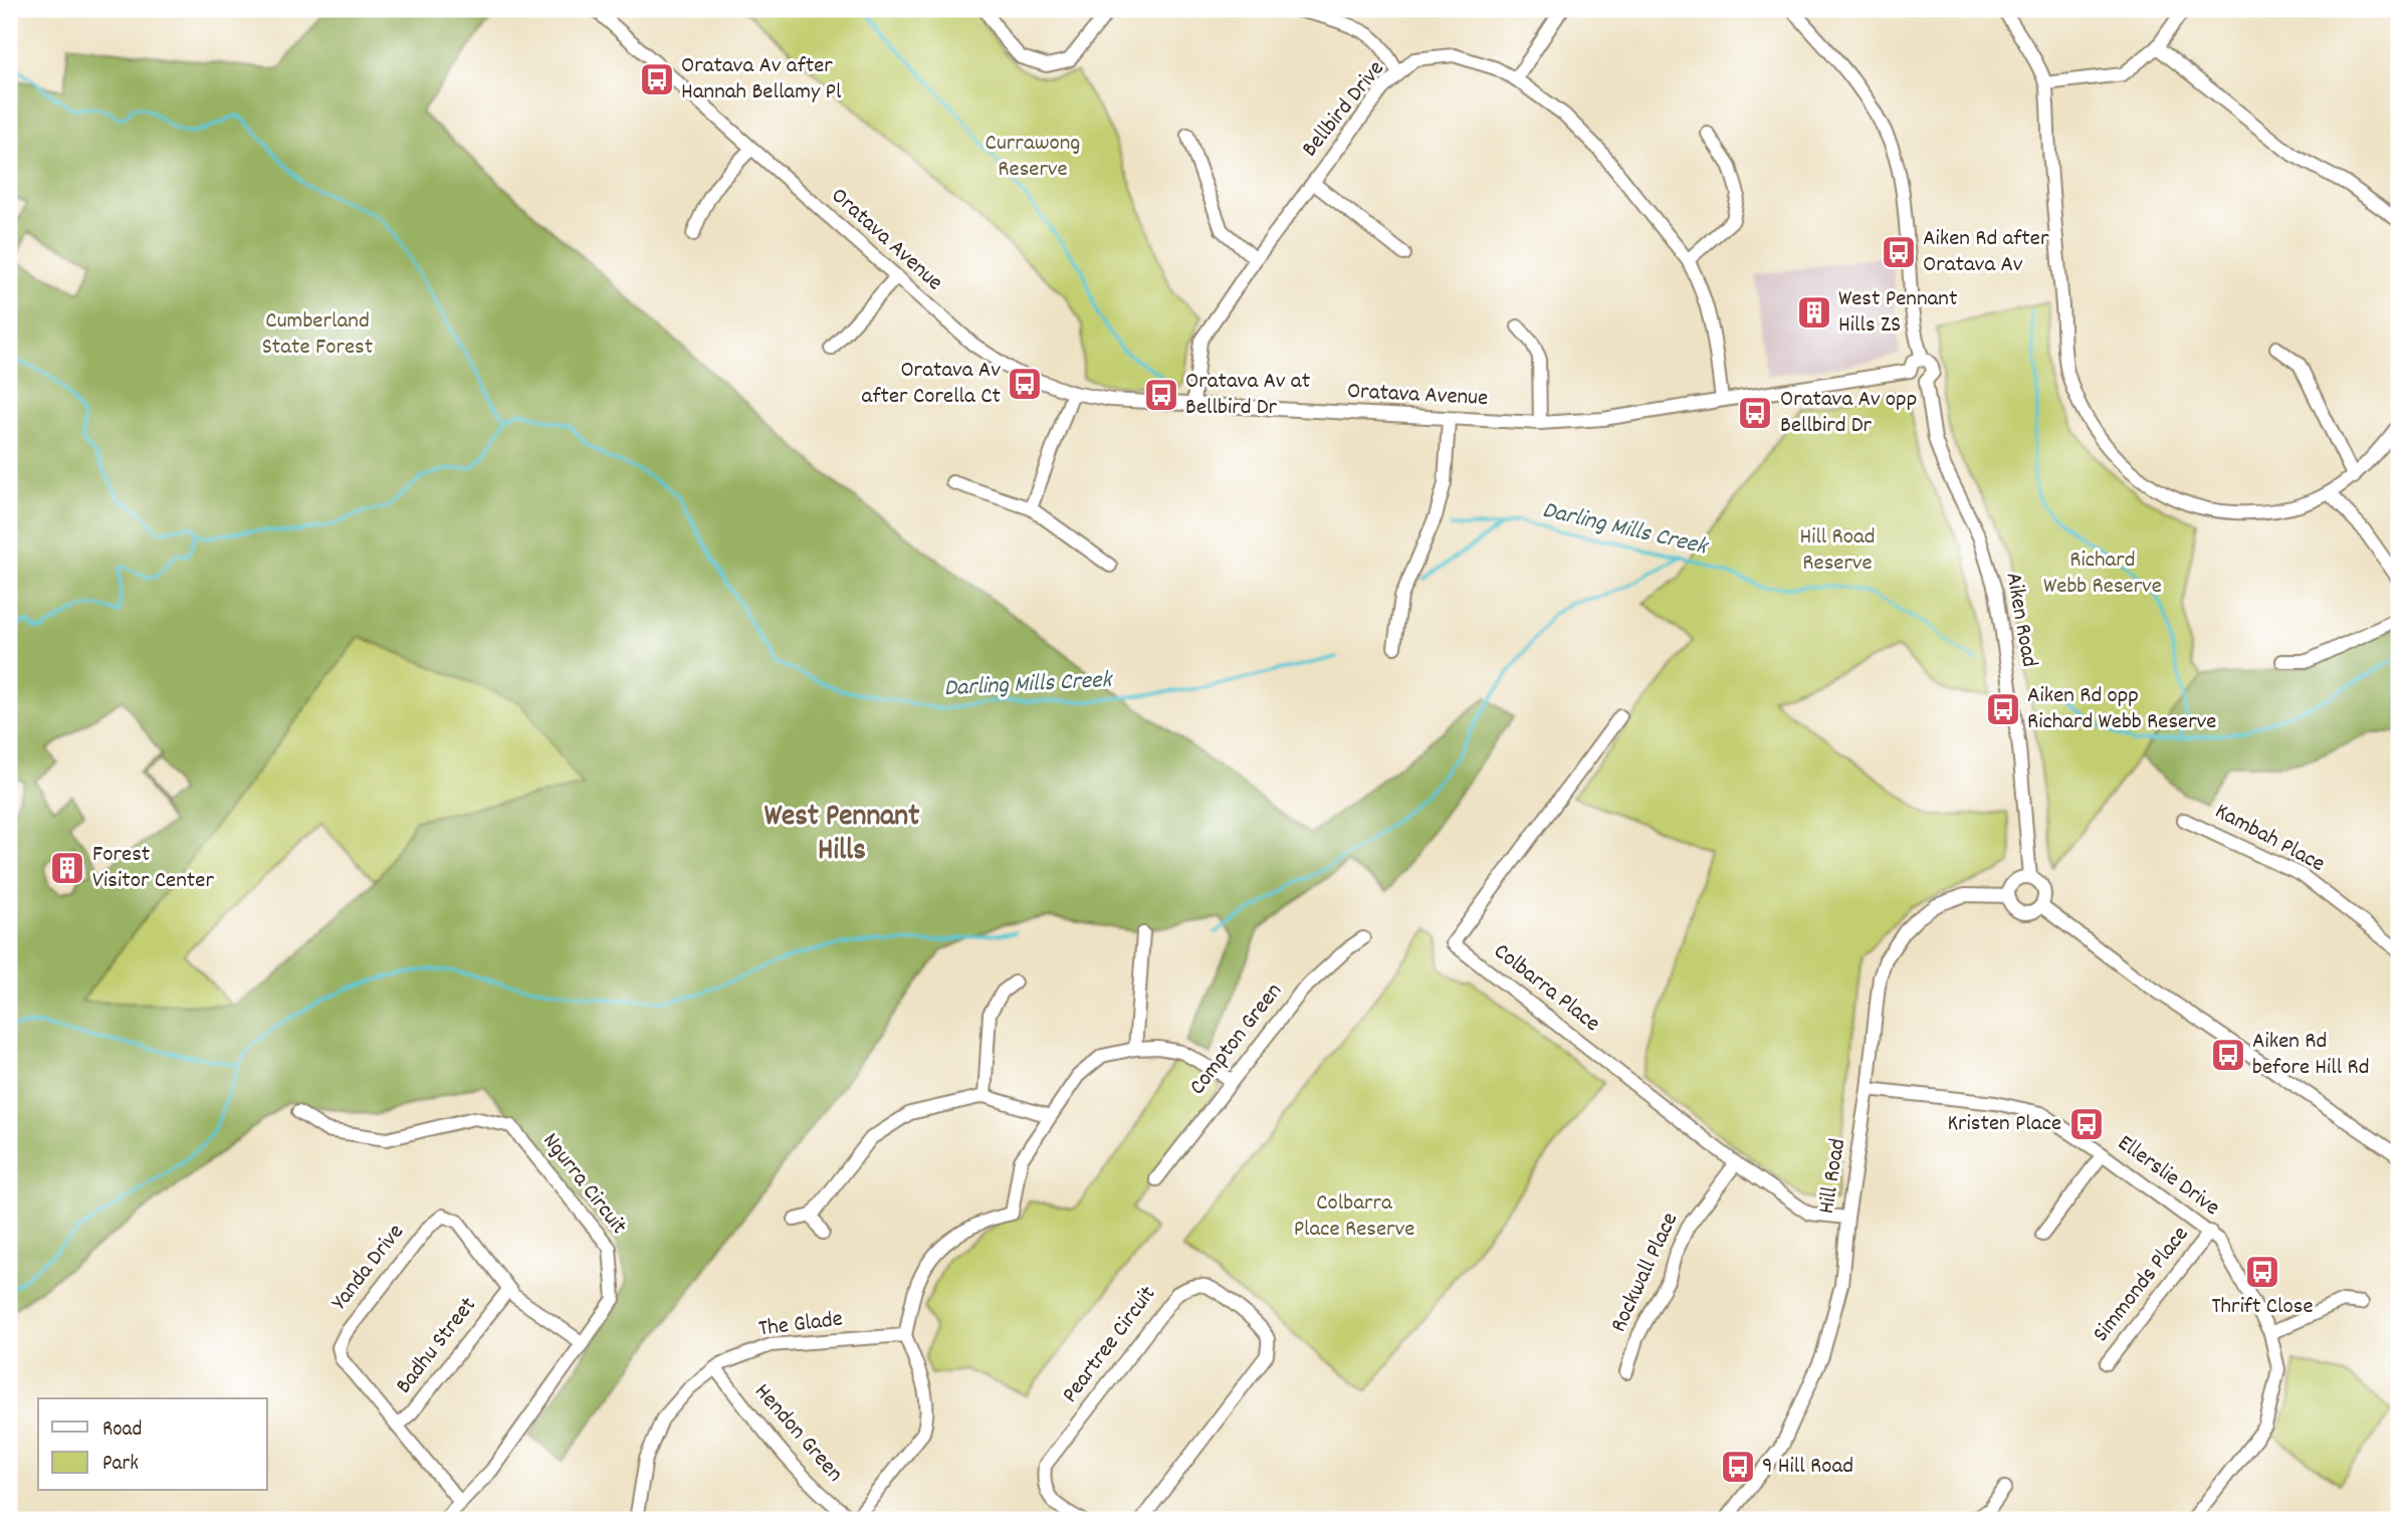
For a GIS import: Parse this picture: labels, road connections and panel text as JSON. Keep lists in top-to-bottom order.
{
  "streets": {
    "street": [
      "Bellbird Drive",
      "Oratava Avenue",
      "Aiken Road",
      "Kambah Place",
      "Colbarra Place",
      "Compton Green",
      "Hill Road",
      "Ellerslie Drive",
      "Ngurra Circuit",
      "Yanda Drive",
      "Rockwall Place",
      "Simmonds Place",
      "The Glade",
      "Peartree Circuit",
      "Badhu Street",
      "Hendon Green"
    ]
  },
  "crossings": [
    ["Bellbird Drive", "Oratava Avenue"],
    ["Oratava Avenue", "Aiken Road"],
    ["Aiken Road", "Hill Road"],
    ["Colbarra Place", "Hill Road"],
    ["Colbarra Place", "Rockwall Place"],
    ["Hill Road", "Ellerslie Drive"],
    ["Ellerslie Drive", "Simmonds Place"],
    ["Ngurra Circuit", "Yanda Drive"],
    ["Yanda Drive", "Badhu Street"],
    ["The Glade", "Hendon Green"]
  ],
  "districts": ["West Pennant Hills"],
  "water": ["Darling Mills Creek"],
  "parks": [
    "Currawong Reserve",
    "Cumberland State Forest",
    "Hill Road Reserve",
    "Richard Webb Reserve",
    "Colbarra Place Reserve"
  ],
  "places": {
    "bus stop": [
      "Oratava Av after Hannah Bellamy Pl",
      "Aiken Rd after Oratava Av",
      "Oratava Av after Corella Ct",
      "Oratava Av at Bellbird Dr",
      "Oratava Av opp Bellbird Dr",
      "Aiken Rd opp Richard Webb Reserve",
      "Aiken Rd before Hill Rd",
      "Kristen Place",
      "Thrift Close",
      "9 Hill Road"
    ],
    "building": ["West Pennant Hills ZS", "Forest Visitor Center"]
  },
  "legend": ["Road", "Park"]
}
